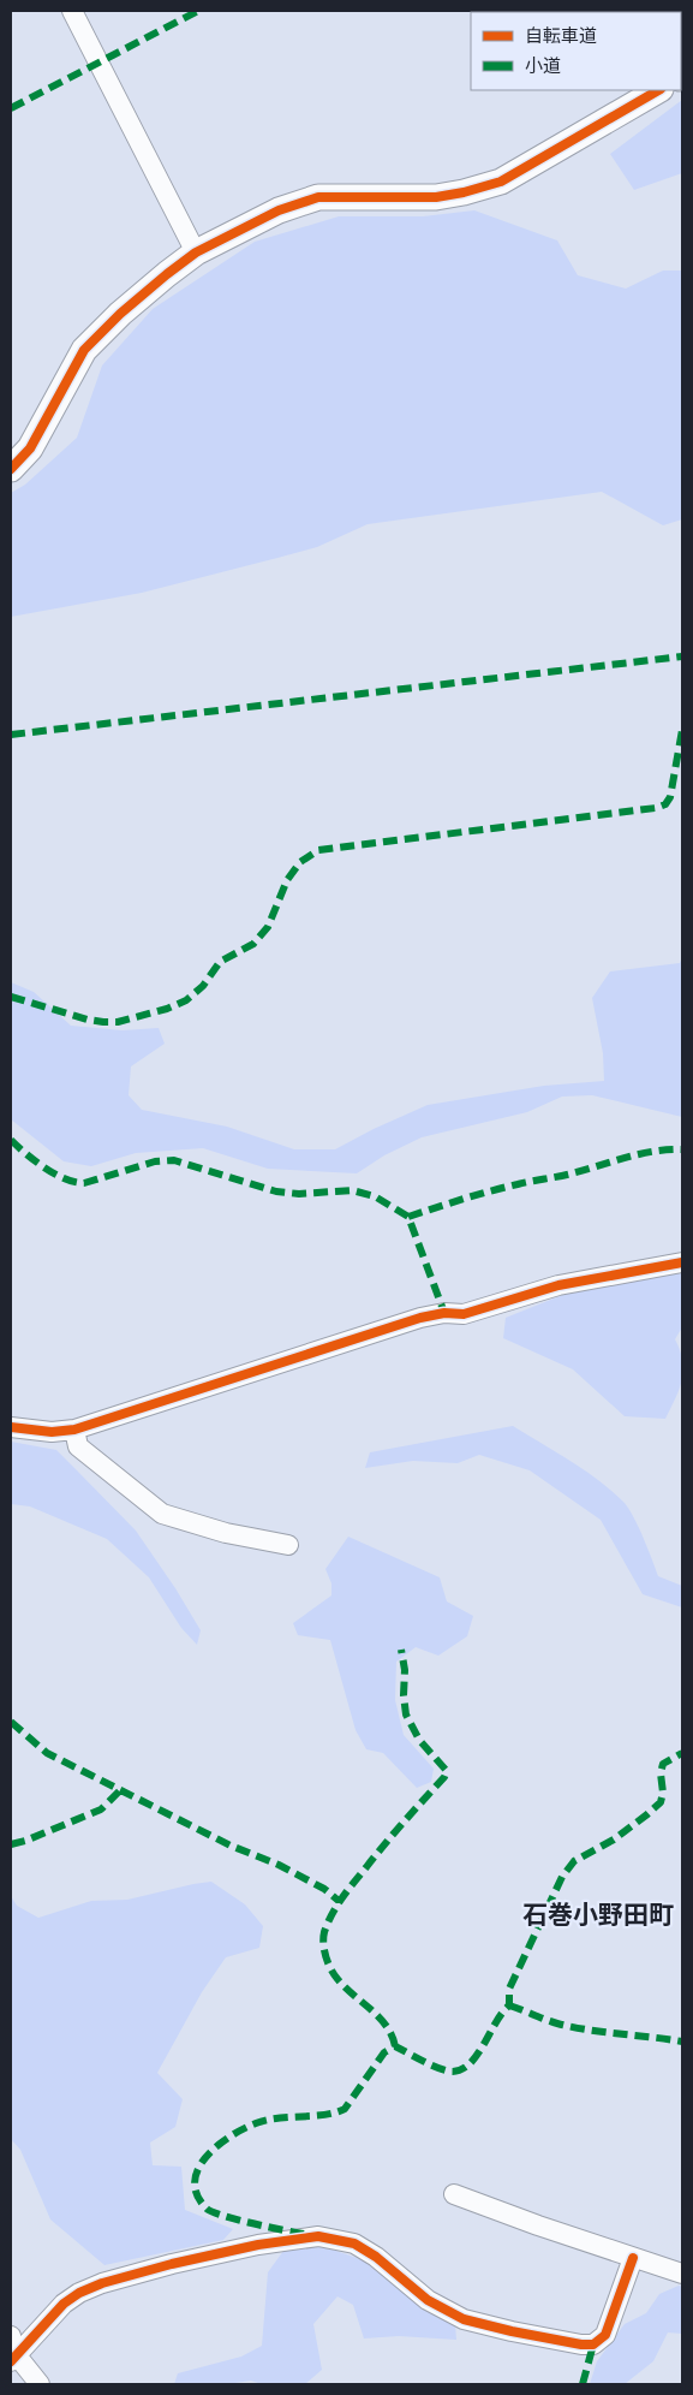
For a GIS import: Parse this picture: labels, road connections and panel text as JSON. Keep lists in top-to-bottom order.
{
  "districts": ["石巻小野田町"],
  "legend": ["自転車道", "小道"]
}
